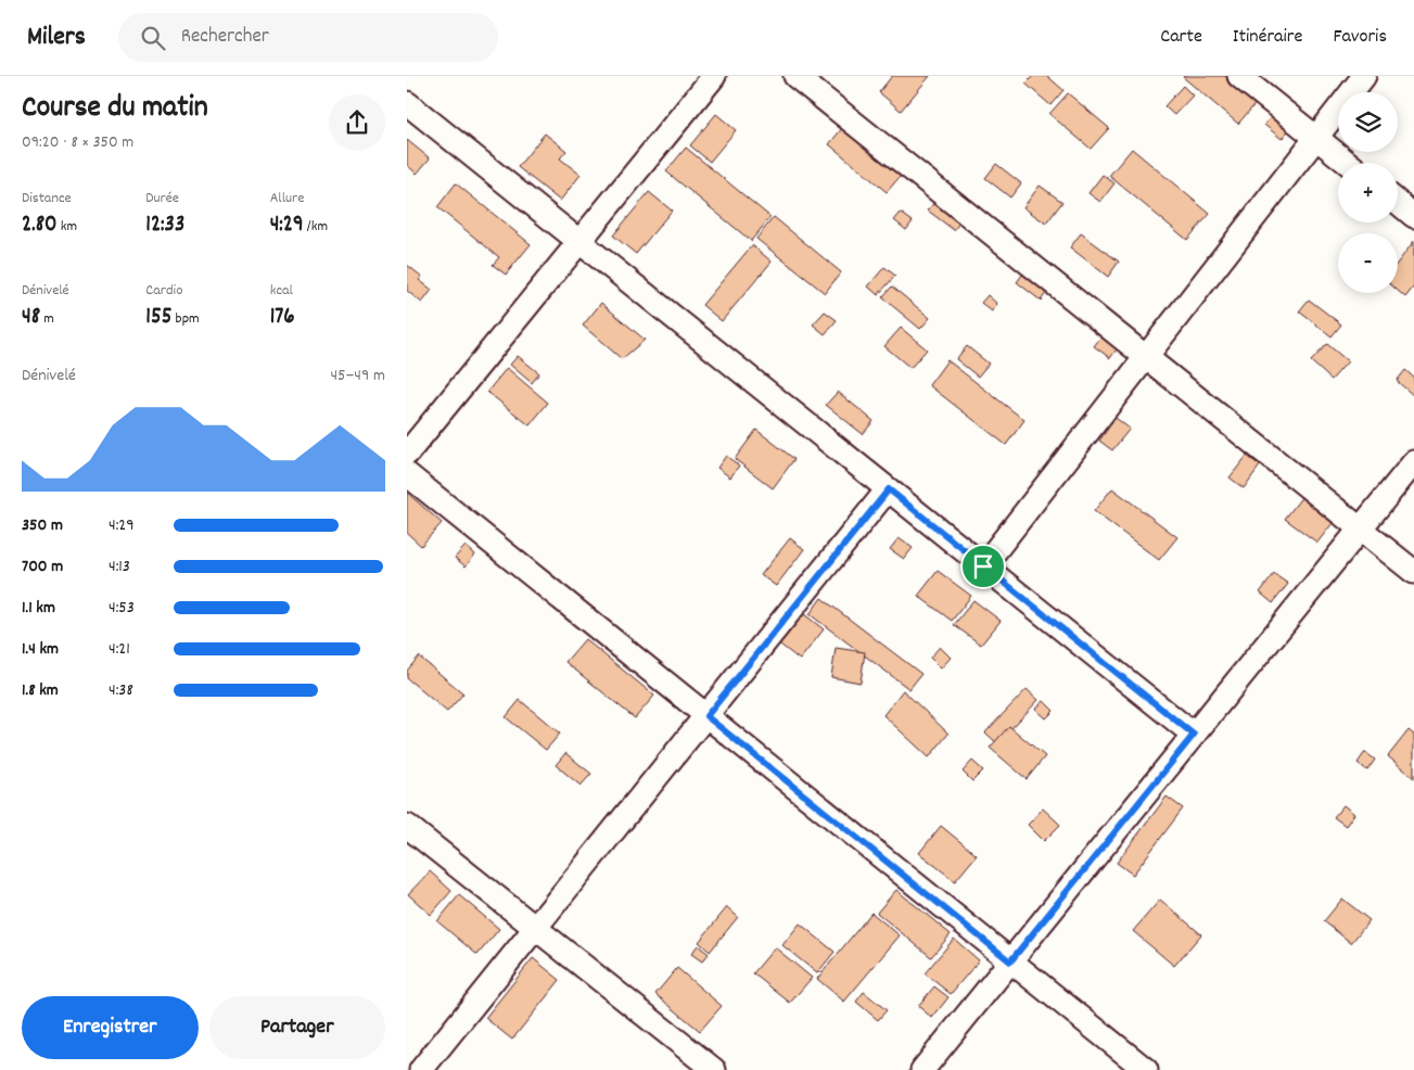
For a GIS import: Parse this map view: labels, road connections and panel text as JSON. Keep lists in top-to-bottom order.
{
  "page": {
    "header": "Milers",
    "search": "Rechercher",
    "nav": ["Carte", "Itinéraire", "Favoris"],
    "heading": ["Course du matin", "09:20 · 8 × 350 m"],
    "map_buttons": ["+", "−"],
    "stats": [
      ["Distance", "2.80 km"],
      ["Durée", "12:33"],
      ["Allure", "4:29 /km"],
      ["Dénivelé", "48 m"],
      ["Cardio", "155 bpm"],
      ["kcal", "176"]
    ],
    "chart": ["Dénivelé", "45–49 m"],
    "list": [
      {
        "name": "350 m",
        "note": "4:29"
      },
      {
        "name": "700 m",
        "note": "4:13"
      },
      {
        "name": "1.1 km",
        "note": "4:53"
      },
      {
        "name": "1.4 km",
        "note": "4:21"
      },
      {
        "name": "1.8 km",
        "note": "4:38"
      }
    ],
    "buttons": ["Enregistrer", "Partager"]
  }
}
